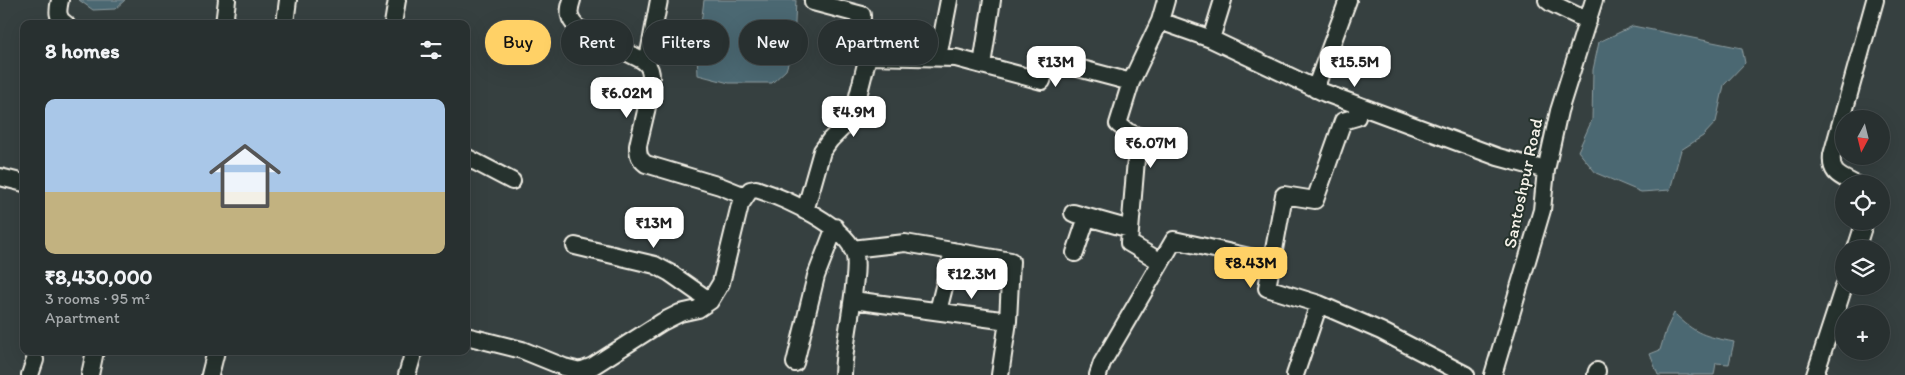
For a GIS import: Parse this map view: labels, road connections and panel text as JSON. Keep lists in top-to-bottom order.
{
  "streets": {
    "street": ["Santoshpur Road"]
  },
  "north": "bottom",
  "page": {
    "chip": [
      "Buy",
      "Rent",
      "Filters",
      "New",
      "Apartment"
    ],
    "heading": "8 homes",
    "price": [
      "₹13M",
      "₹15.5M",
      "₹6.02M",
      "₹4.9M",
      "₹6.07M",
      "₹13M",
      "₹8.43M",
      "₹12.3M"
    ],
    "list": [
      {
        "name": "₹8,430,000",
        "note": "3 rooms · 95 m² · Apartment"
      }
    ],
    "map_buttons": "+"
  }
}
